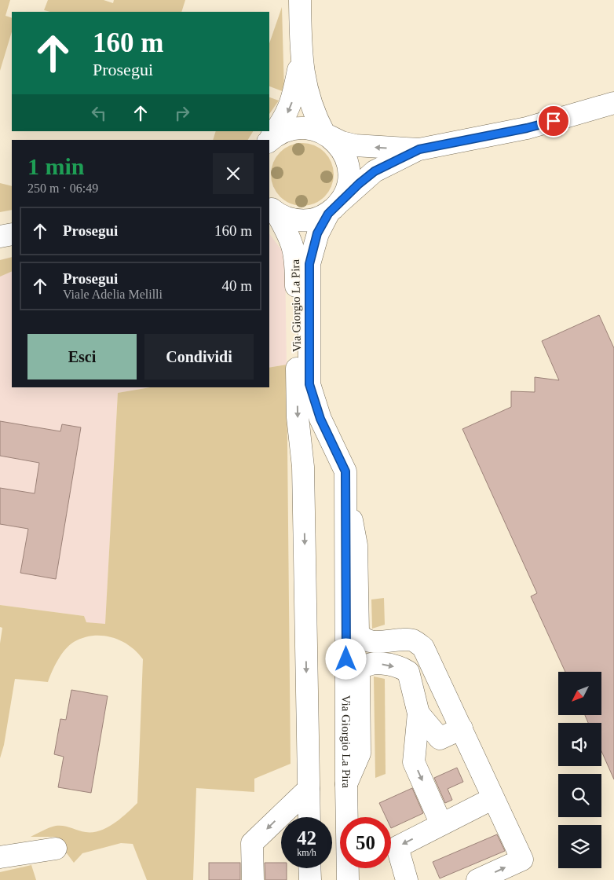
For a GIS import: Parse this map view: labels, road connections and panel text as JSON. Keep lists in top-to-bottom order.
{
  "streets": {
    "main road": ["Via Giorgio La Pira"]
  },
  "north": "bottom left",
  "page": {
    "turn": ["160 m", "Prosegui"],
    "heading": ["1 min", "250 m · 06:49"],
    "list": [
      {
        "name": "Prosegui",
        "value": "160 m"
      },
      {
        "name": "Prosegui",
        "note": "Viale Adelia Melilli",
        "value": "40 m"
      }
    ],
    "buttons": ["Esci", "Condividi"],
    "speed": "42 km/h",
    "limit": "50"
  }
}
